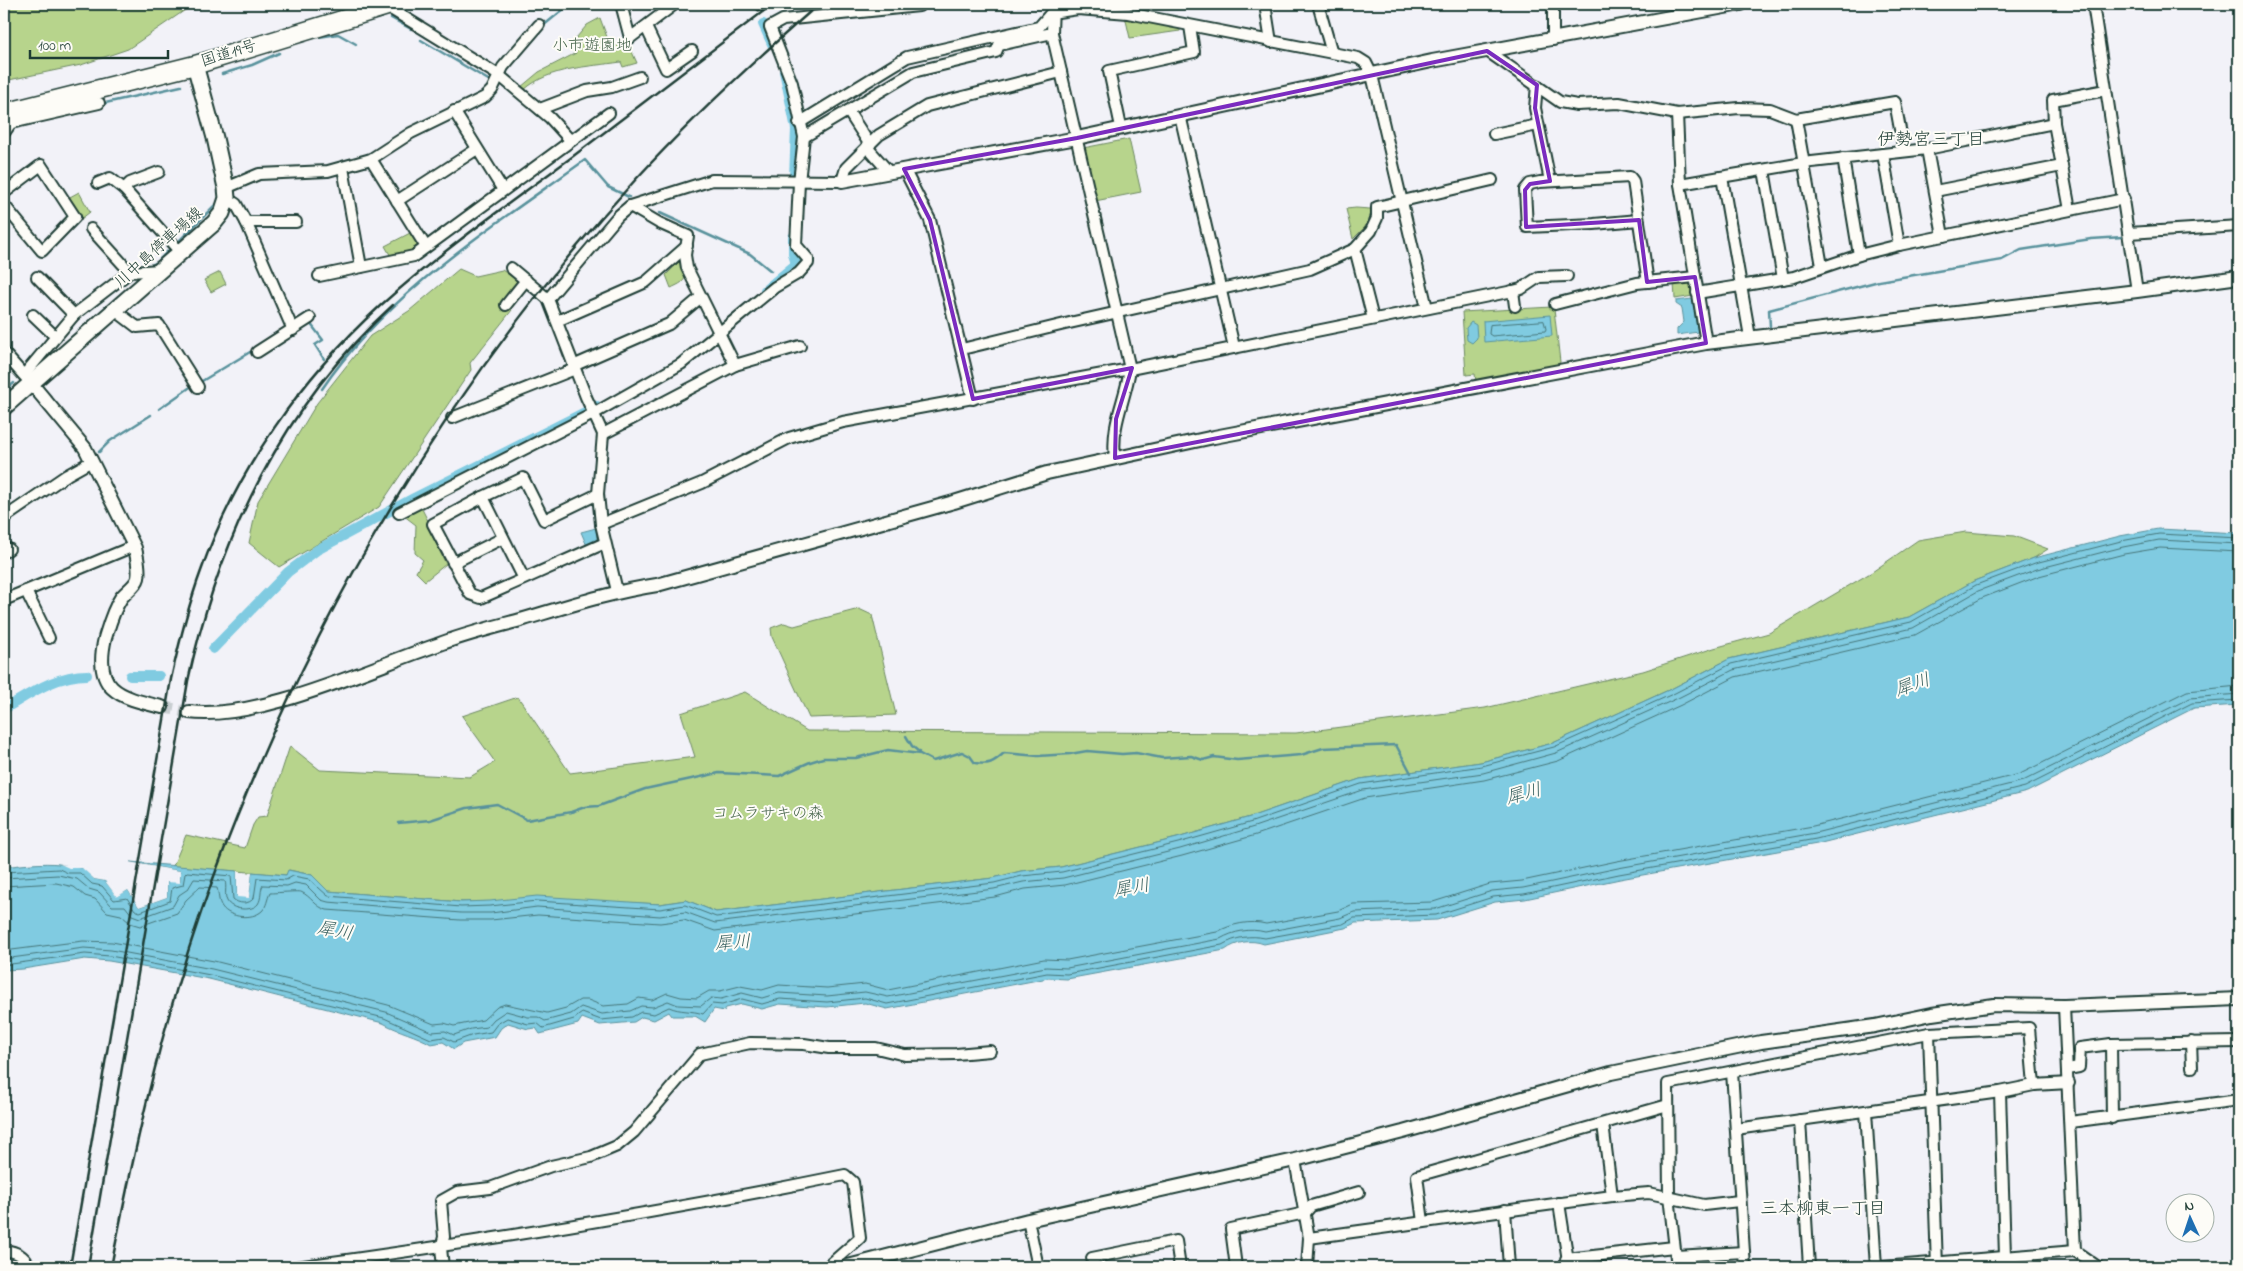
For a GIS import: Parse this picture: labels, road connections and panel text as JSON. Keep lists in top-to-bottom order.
{
  "streets": {
    "highway": ["国道19号"],
    "main road": ["川中島停車場線"]
  },
  "districts": ["伊勢宮三丁目", "三本柳東一丁目"],
  "water": ["犀川"],
  "parks": ["小市遊園地", "コムラサキの森"],
  "scale_bar": "100 m",
  "north": "top"
}
